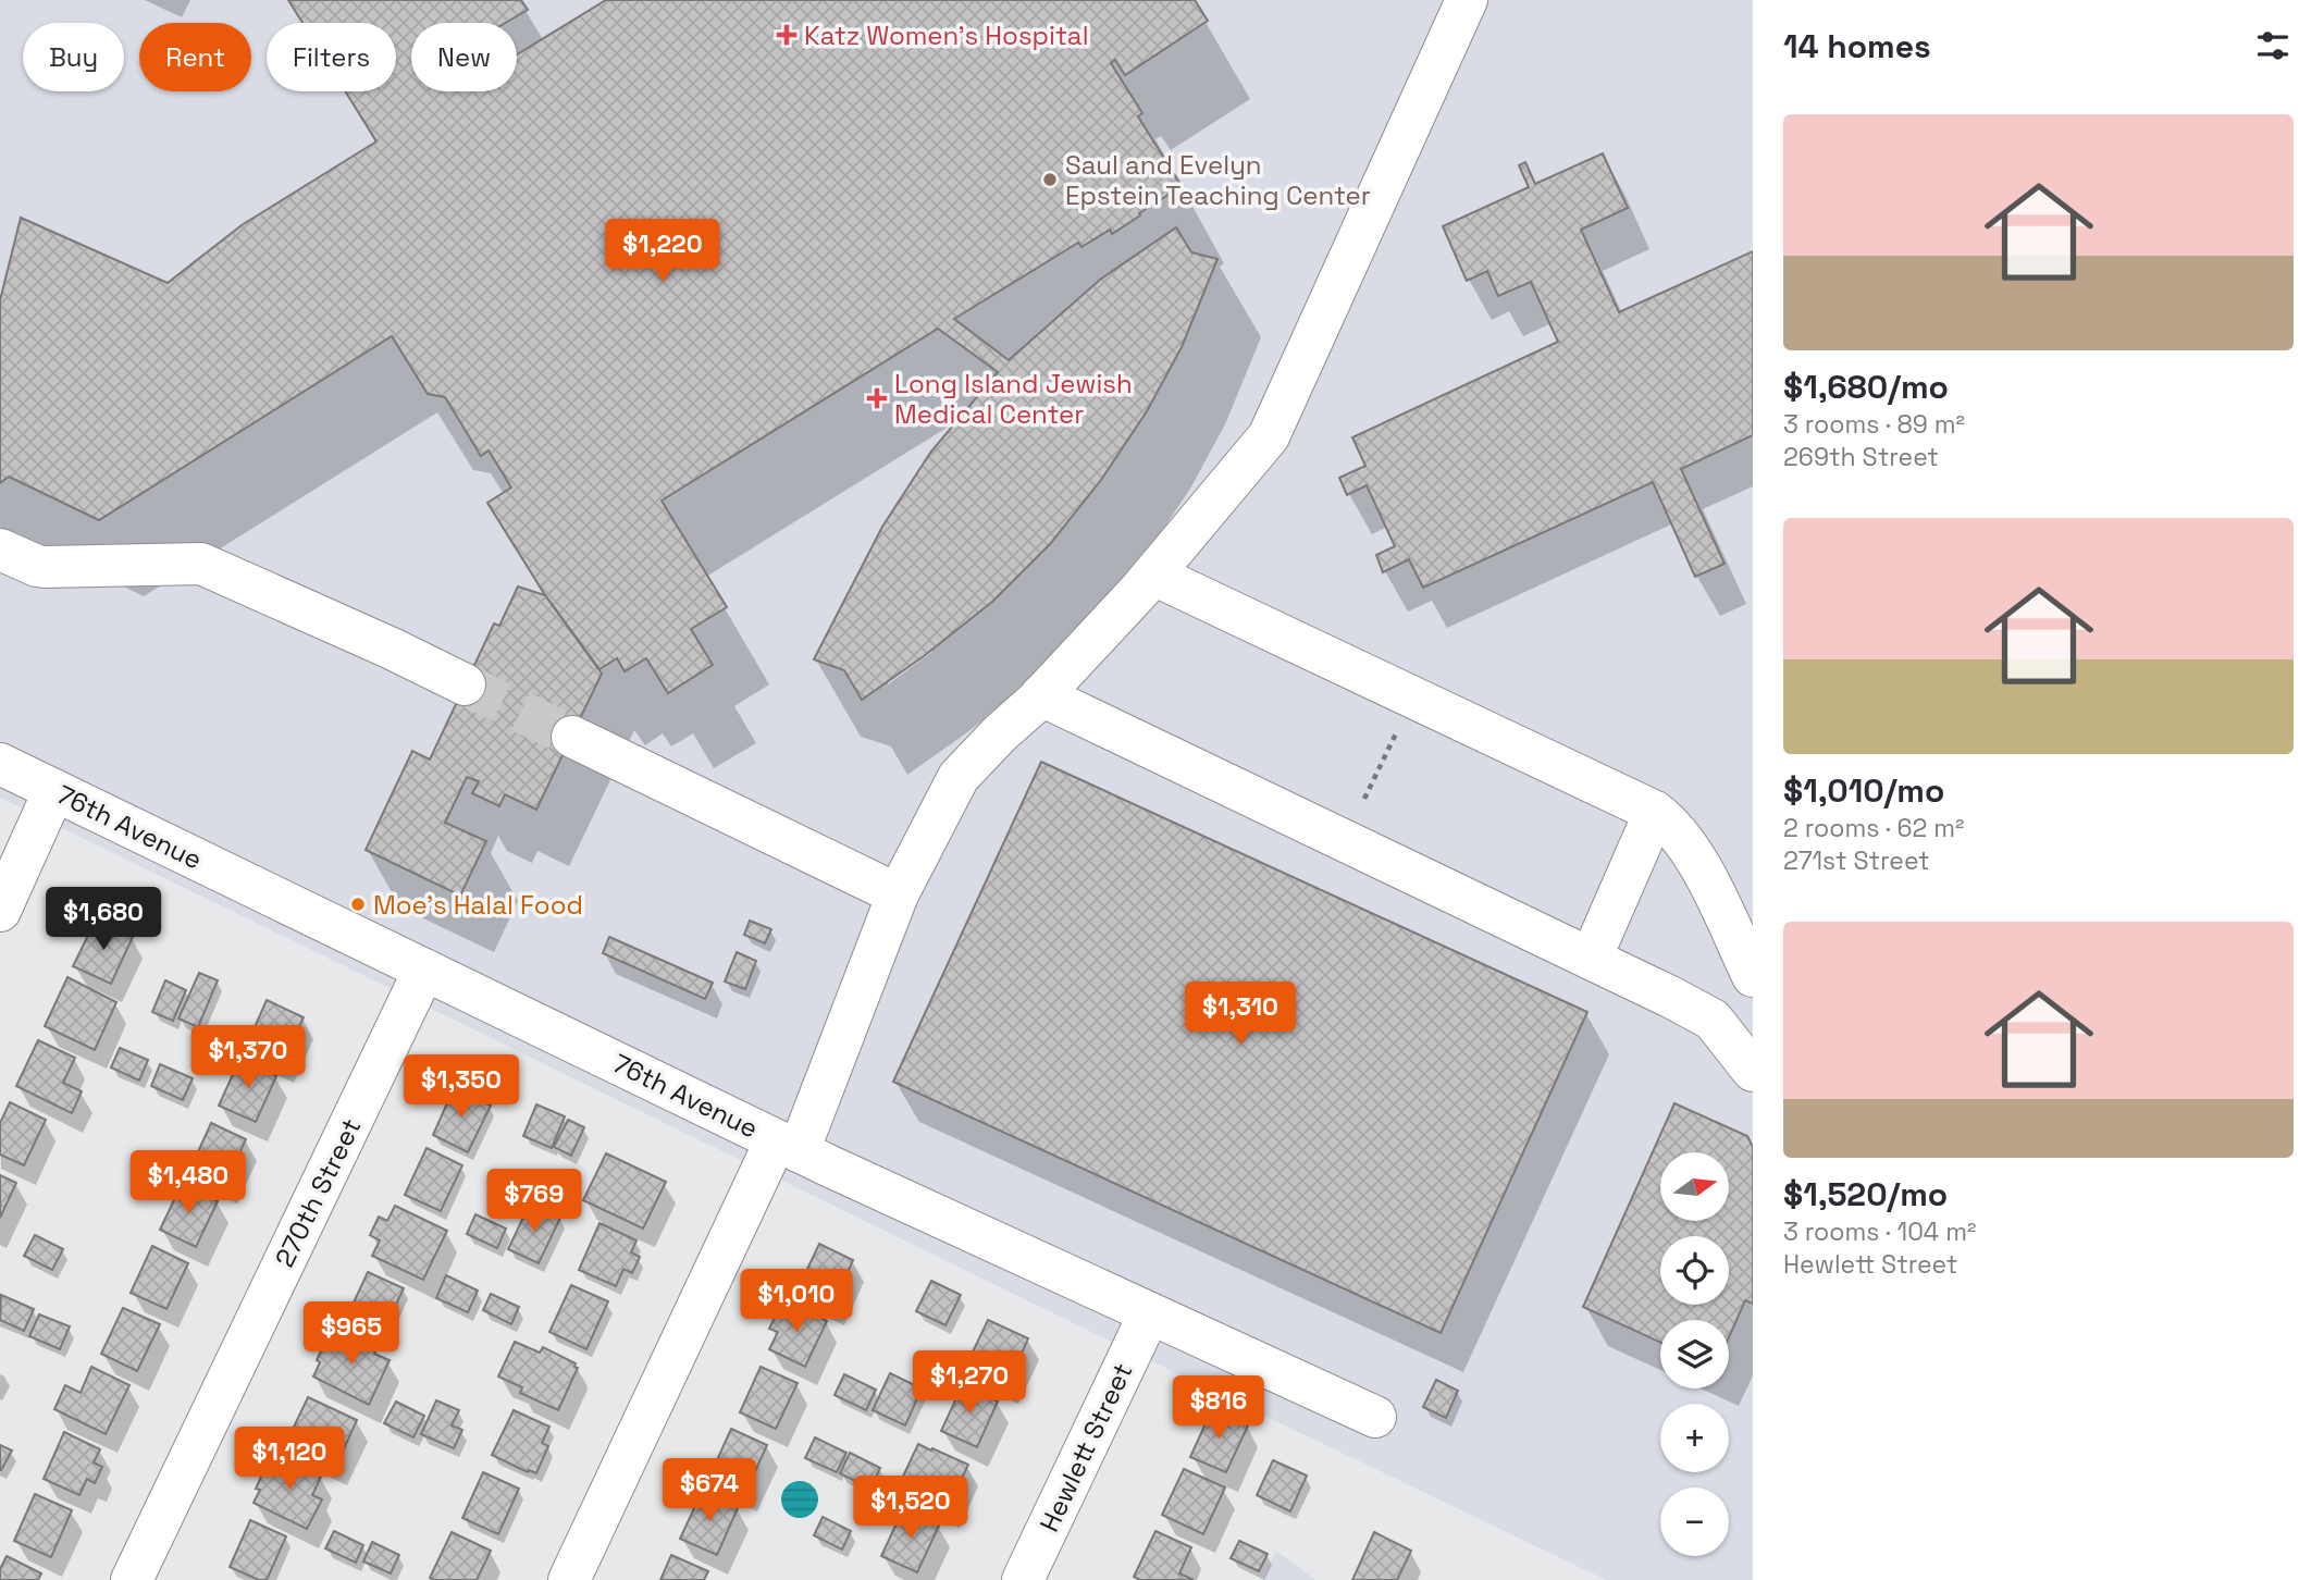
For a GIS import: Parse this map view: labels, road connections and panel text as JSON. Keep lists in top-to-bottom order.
{
  "streets": {
    "street": ["76th Avenue", "270th Street", "Hewlett Street"]
  },
  "crossings": [
    ["76th Avenue", "270th Street"],
    ["76th Avenue", "Hewlett Street"]
  ],
  "places": {
    "health": ["Katz Women's Hospital", "Long Island Jewish Medical Center"],
    "other": ["Saul and Evelyn Epstein Teaching Center", "Moe's Halal Food"]
  },
  "north": "right",
  "page": {
    "heading": "14 homes",
    "chip": [
      "Buy",
      "Rent",
      "Filters",
      "New"
    ],
    "list": [
      {
        "name": "$1,680/mo",
        "note": "3 rooms · 89 m² · 269th Street"
      },
      {
        "name": "$1,010/mo",
        "note": "2 rooms · 62 m² · 271st Street"
      },
      {
        "name": "$1,520/mo",
        "note": "3 rooms · 104 m² · Hewlett Street"
      }
    ],
    "price": [
      "$1,220",
      "$1,680",
      "$1,310",
      "$1,370",
      "$1,350",
      "$1,480",
      "$769",
      "$1,010",
      "$965",
      "$1,270",
      "$816",
      "$1,120",
      "$674",
      "$1,520"
    ],
    "map_buttons": ["+", "−"]
  }
}
